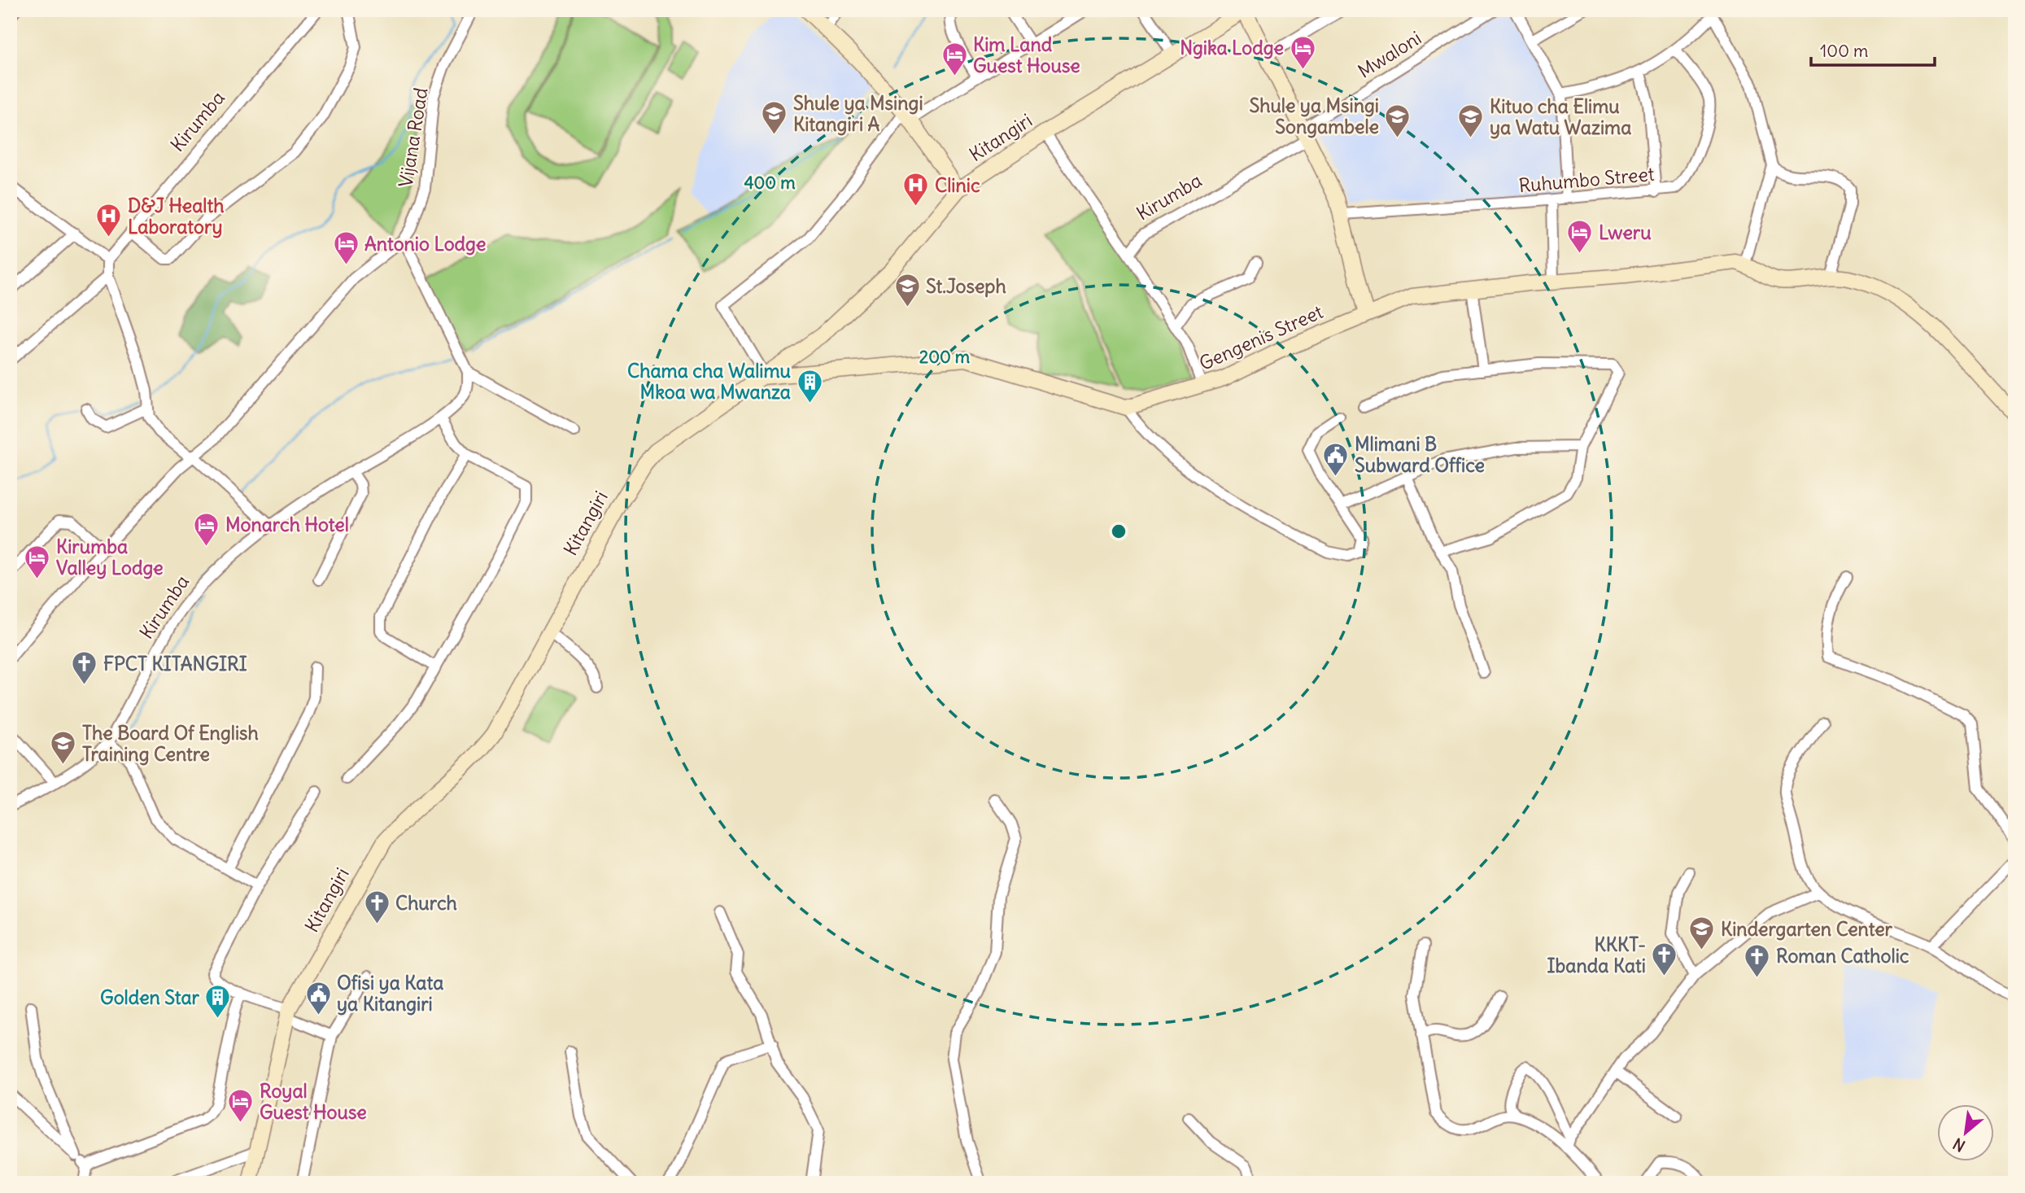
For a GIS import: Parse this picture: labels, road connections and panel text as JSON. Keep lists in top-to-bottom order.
{
  "streets": {
    "street": [
      "Mwaloni",
      "Kirumba",
      "Vijana Road",
      "Kitangiri",
      "Ruhumbo Street",
      "Gengenis Street"
    ]
  },
  "crossings": [
    ["Mwaloni", "Kirumba"]
  ],
  "places": {
    "hotel": [
      "Ngika Lodge",
      "Kim Land Guest House",
      "Lweru",
      "Antonio Lodge",
      "Monarch Hotel",
      "Kirumba Valley Lodge",
      "Royal Guest House"
    ],
    "school or university": [
      "Shule ya Msingi Kitangiri A",
      "Shule ya Msingi Songambele",
      "Kituo cha Elimu ya Watu Wazima",
      "St.Joseph",
      "The Board Of English Training Centre",
      "Kindergarten Center"
    ],
    "hospital": ["Clinic", "D&J Health Laboratory"],
    "building": ["Chama cha Walimu Mkoa wa Mwanza", "Golden Star"],
    "public building": ["Mlimani B Subward Office", "Ofisi ya Kata ya Kitangiri"],
    "church": [
      "FPCT KITANGIRI",
      "Church",
      "KKKT- Ibanda Kati",
      "Roman Catholic"
    ]
  },
  "scale_bar": "100 m",
  "north": "bottom left",
  "rings": ["400 m", "200 m"]
}
